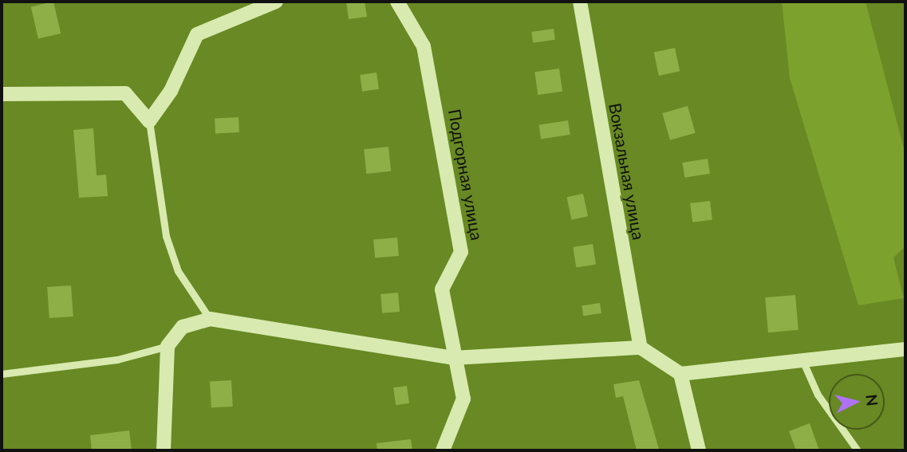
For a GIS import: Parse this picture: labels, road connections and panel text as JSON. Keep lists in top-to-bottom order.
{
  "streets": {
    "street": ["Вокзальная улица", "Подгорная улица"]
  },
  "north": "right"
}
